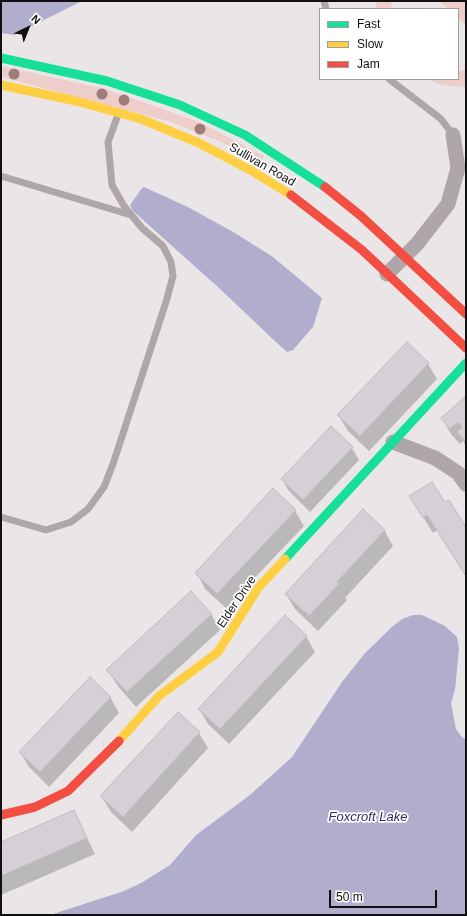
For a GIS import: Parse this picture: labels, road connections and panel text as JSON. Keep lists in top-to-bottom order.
{
  "streets": {
    "street": ["Sullivan Road", "Elder Drive"]
  },
  "water": ["Foxcroft Lake"],
  "legend": ["Fast", "Slow", "Jam"],
  "scale_bar": "50 m",
  "north": "top right"
}
